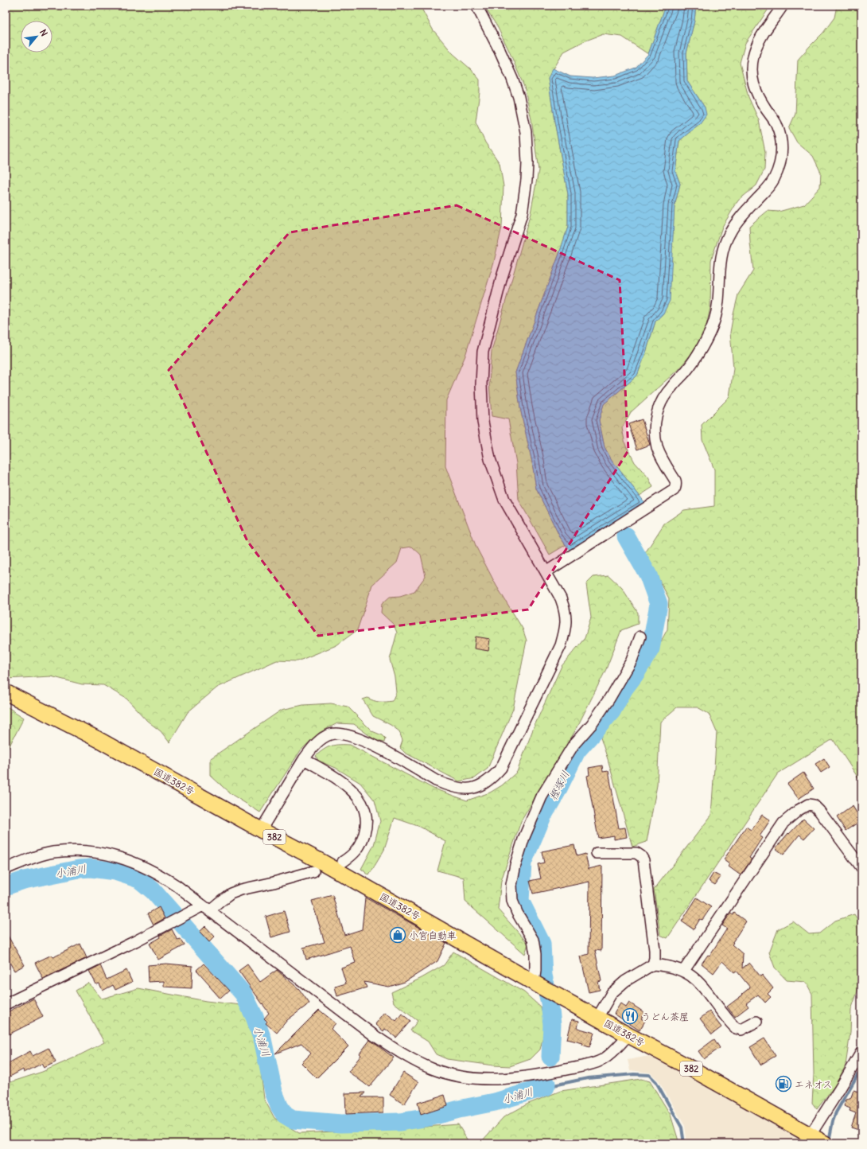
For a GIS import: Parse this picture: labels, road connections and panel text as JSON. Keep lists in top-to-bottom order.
{
  "streets": {
    "highway": ["国道382号", "382"]
  },
  "water": ["樫塚川", "小浦川"],
  "places": {
    "shop": ["小宮自動車"],
    "restaurant": ["うどん茶屋"],
    "fuel station": ["エネオス"]
  },
  "north": "top right"
}
